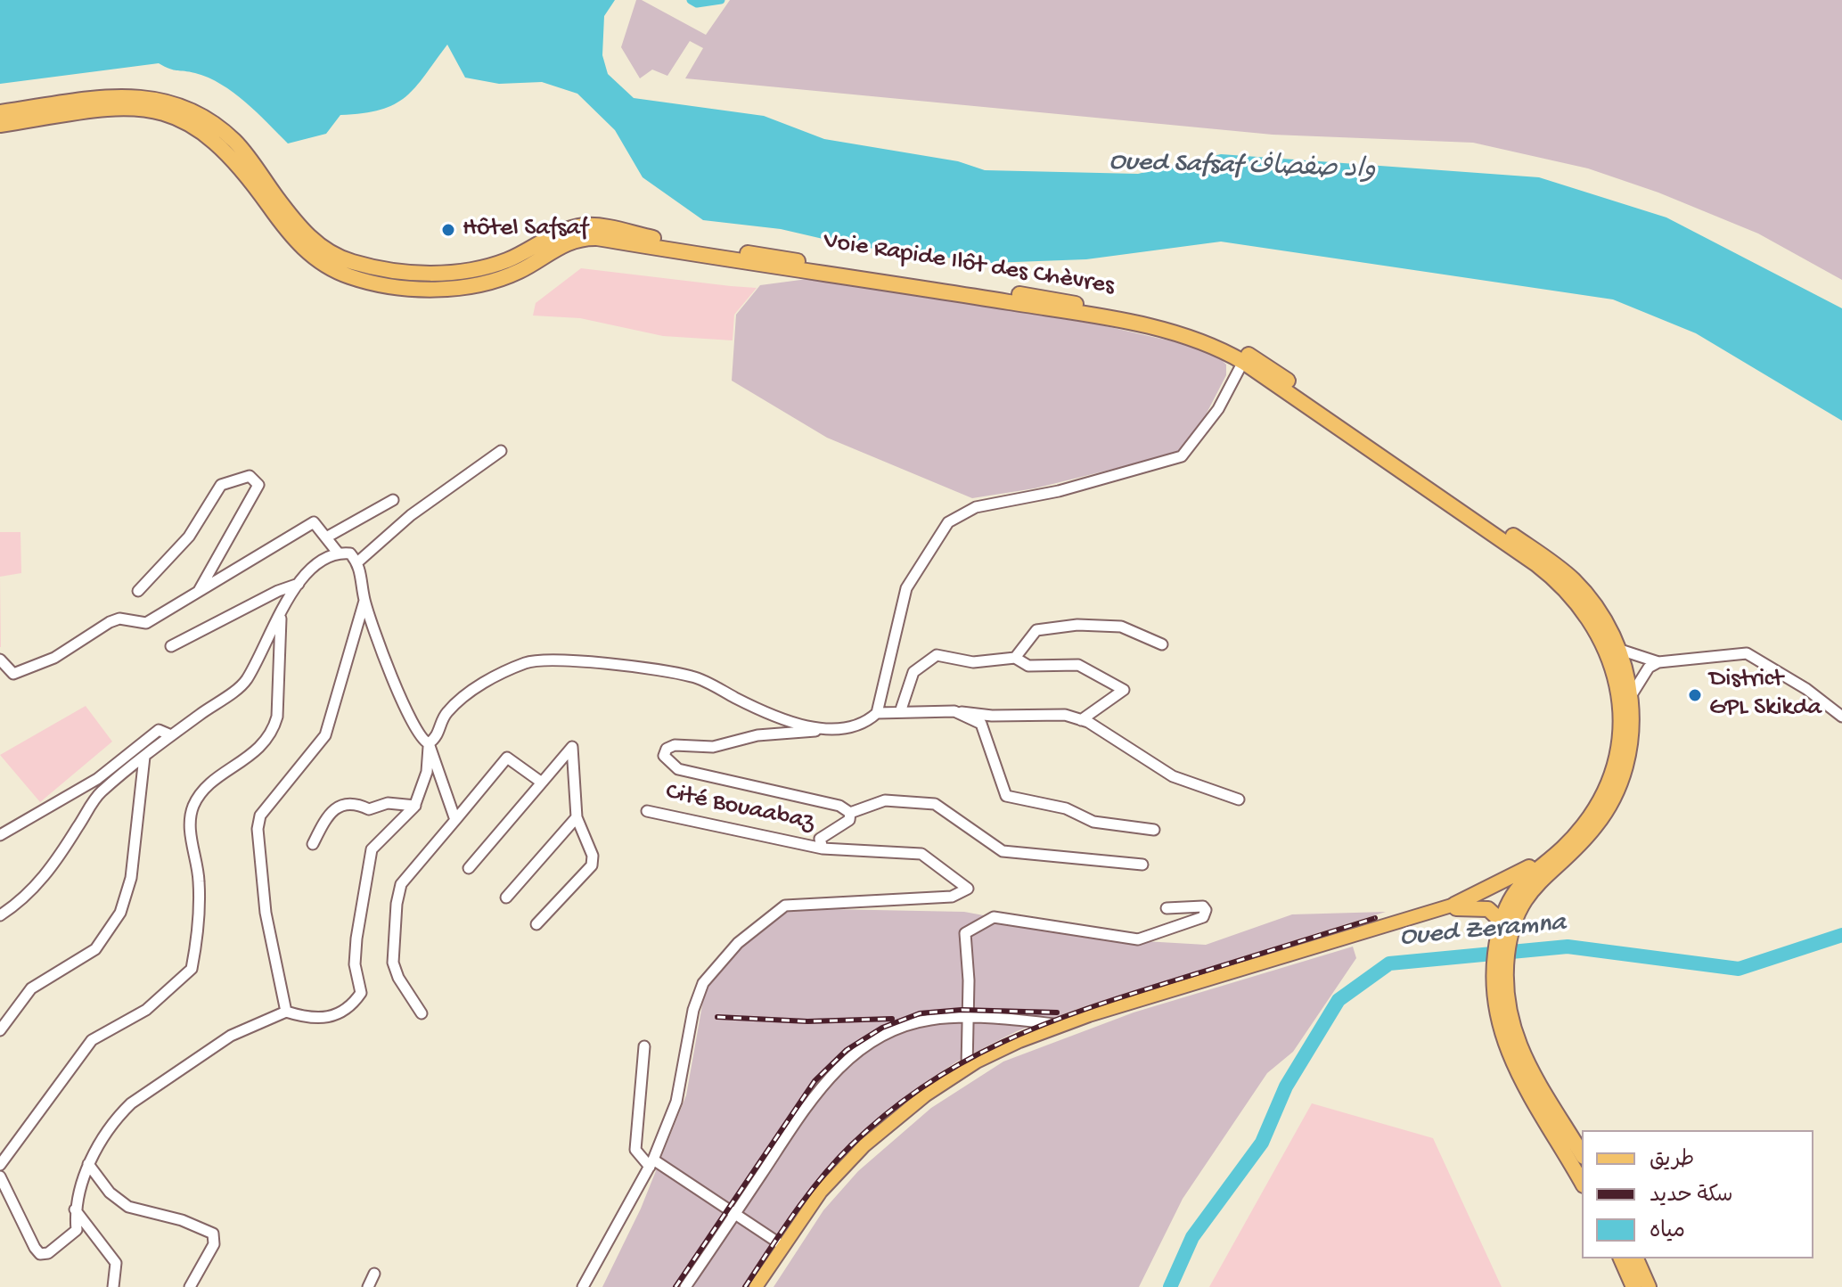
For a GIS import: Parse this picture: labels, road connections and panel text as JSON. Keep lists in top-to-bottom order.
{
  "streets": {
    "highway": ["Voie Rapide Ilôt des Chèvres"],
    "street": ["Cité Bouaabaz"]
  },
  "water": ["Oued Safsaf واد صفصاف", "Oued Zeramna"],
  "places": ["Hôtel Safsaf", "District GPL Skikda"],
  "legend": ["طريق", "سكة حديد", "مياه"]
}
